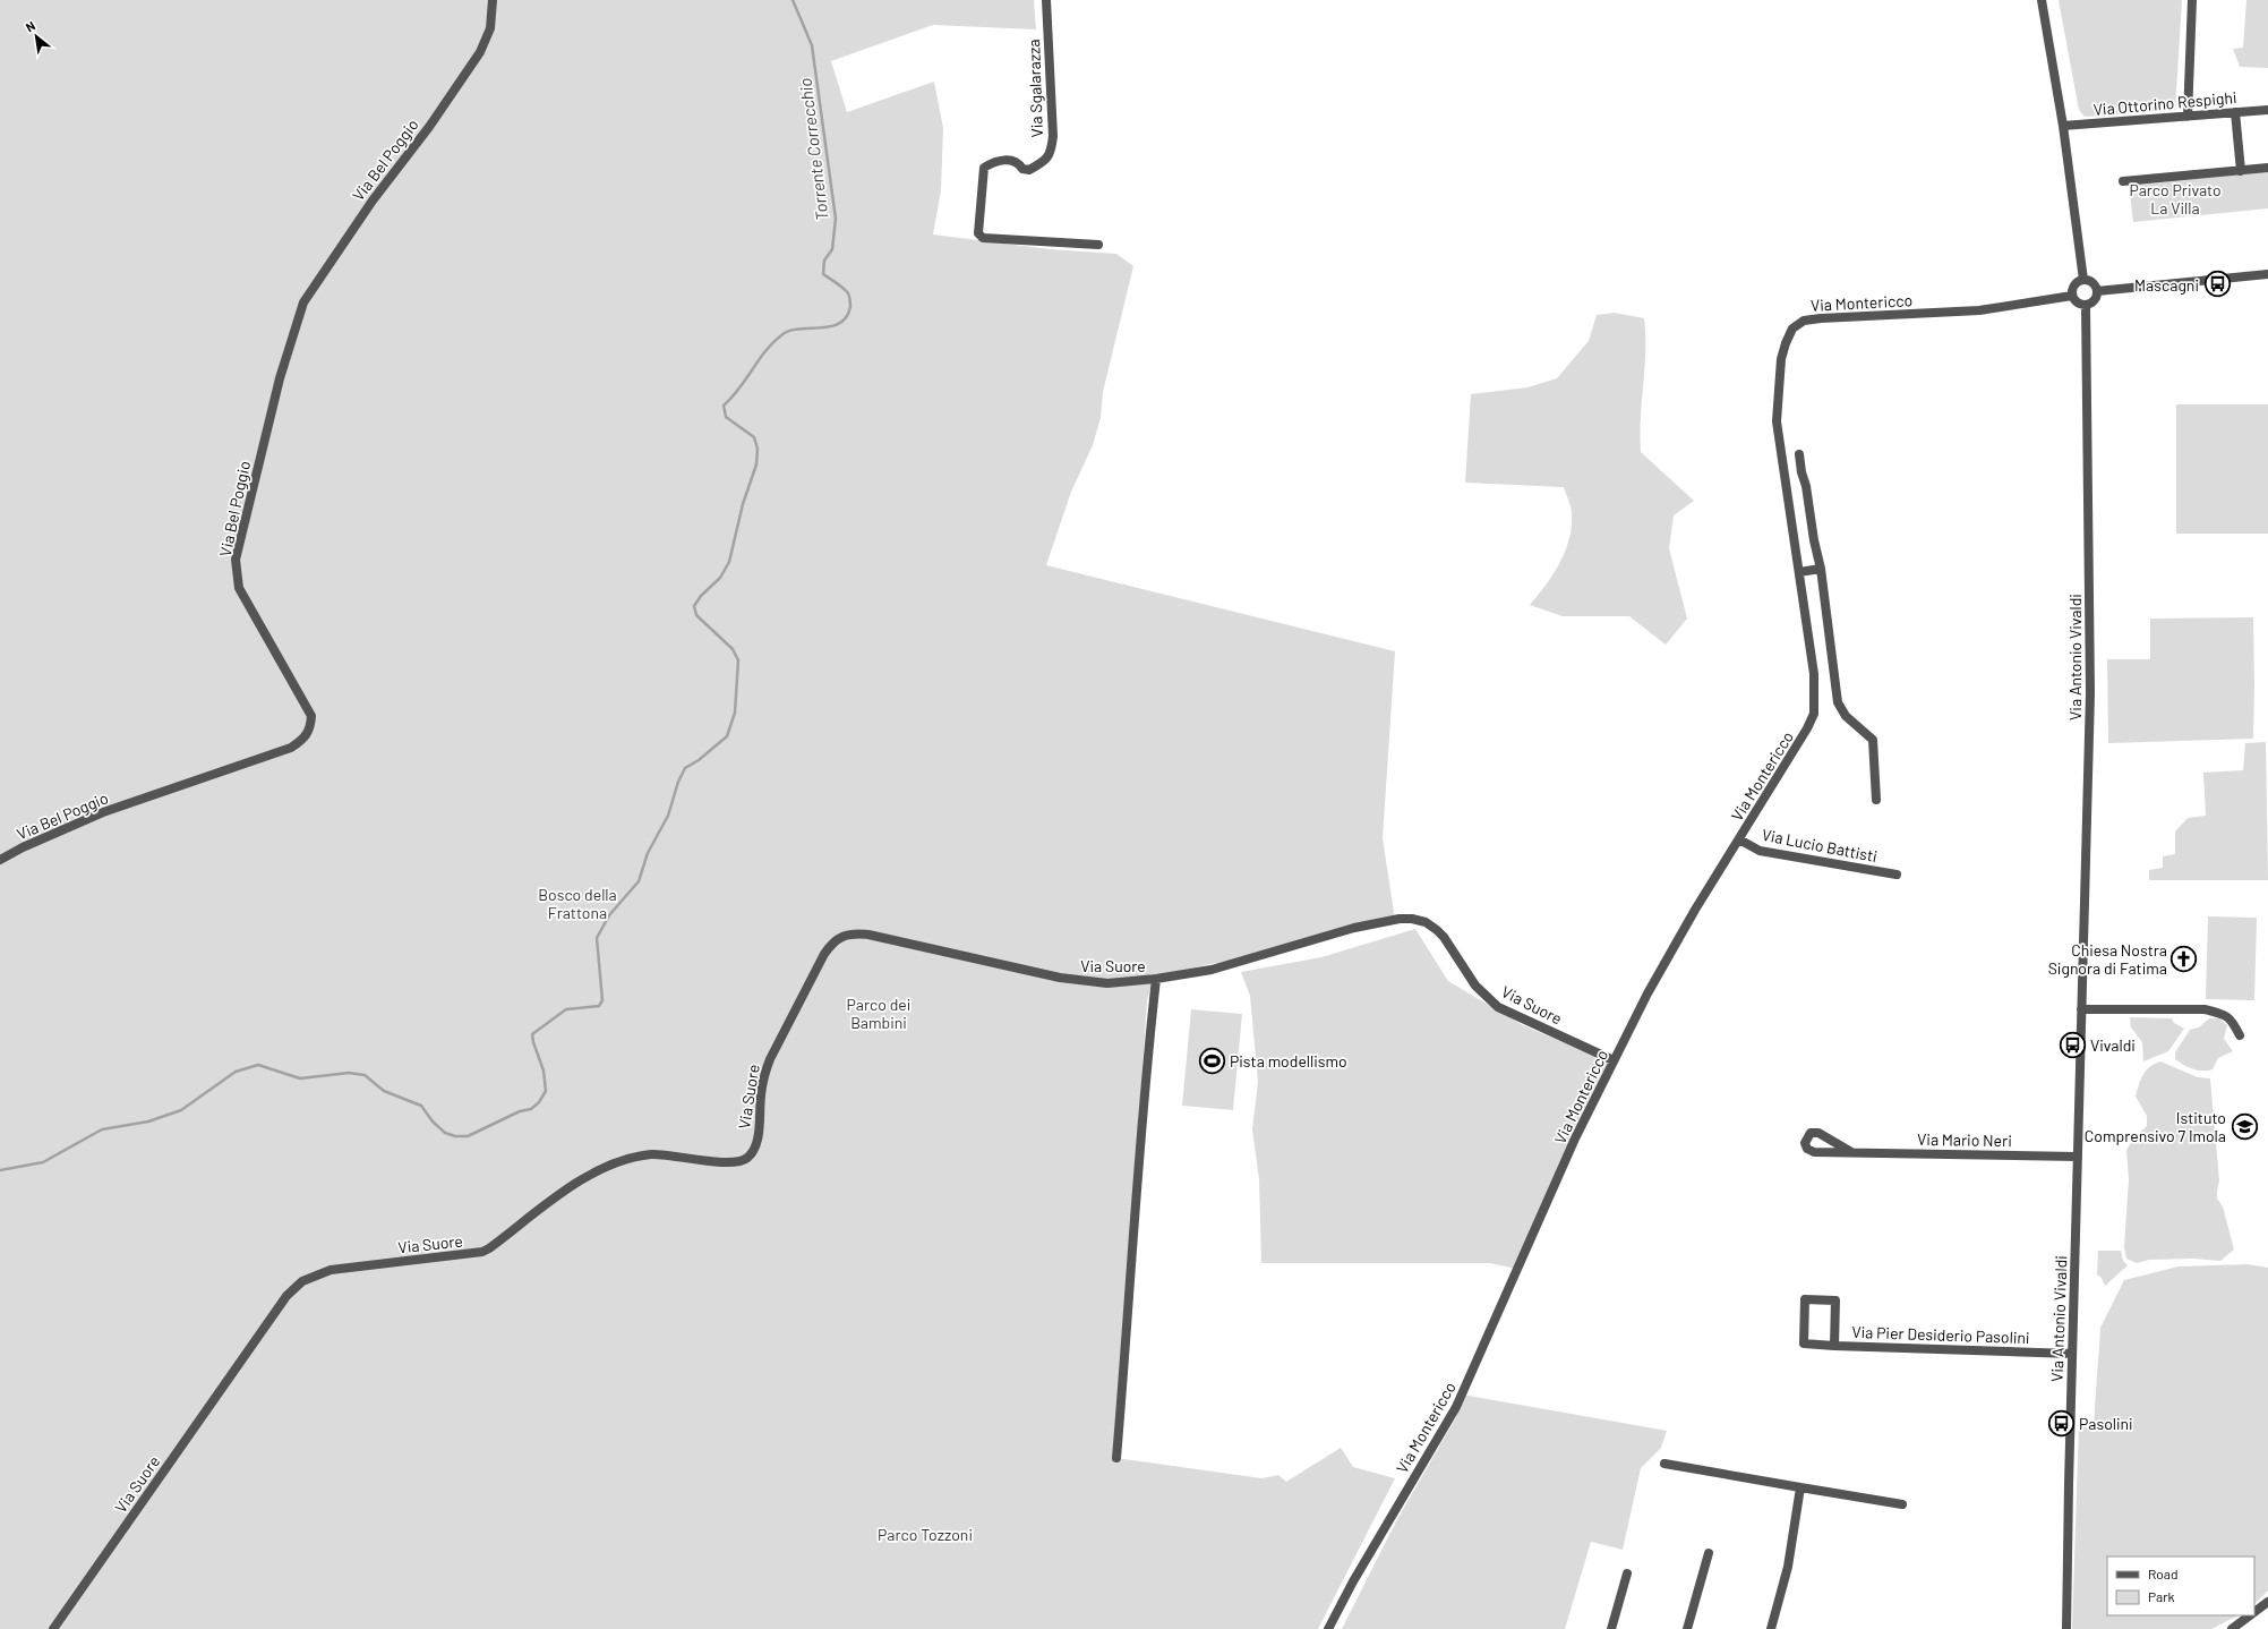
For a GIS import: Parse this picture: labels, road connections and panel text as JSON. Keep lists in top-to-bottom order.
{
  "streets": {
    "street": [
      "Via Sgalarazza",
      "Via Ottorino Respighi",
      "Via Bel Poggio",
      "Via Montericco",
      "Via Antonio Vivaldi",
      "Via Lucio Battisti",
      "Via Suore",
      "Via Mario Neri",
      "Via Pier Desiderio Pasolini"
    ]
  },
  "crossings": [
    ["Via Montericco", "Via Antonio Vivaldi"],
    ["Via Montericco", "Via Lucio Battisti"],
    ["Via Montericco", "Via Suore"],
    ["Via Antonio Vivaldi", "Via Mario Neri"],
    ["Via Antonio Vivaldi", "Via Pier Desiderio Pasolini"]
  ],
  "water": ["Torrente Correcchio"],
  "parks": [
    "Parco Privato La Villa",
    "Bosco della Frattona",
    "Parco dei Bambini",
    "Parco Tozzoni"
  ],
  "places": {
    "bus stop": ["Mascagni", "Vivaldi", "Pasolini"],
    "church": ["Chiesa Nostra Signora di Fatima"],
    "sports": ["Pista modellismo"],
    "school or university": ["Istituto Comprensivo 7 Imola"]
  },
  "legend": ["Road", "Park"],
  "north": "top left"
}
